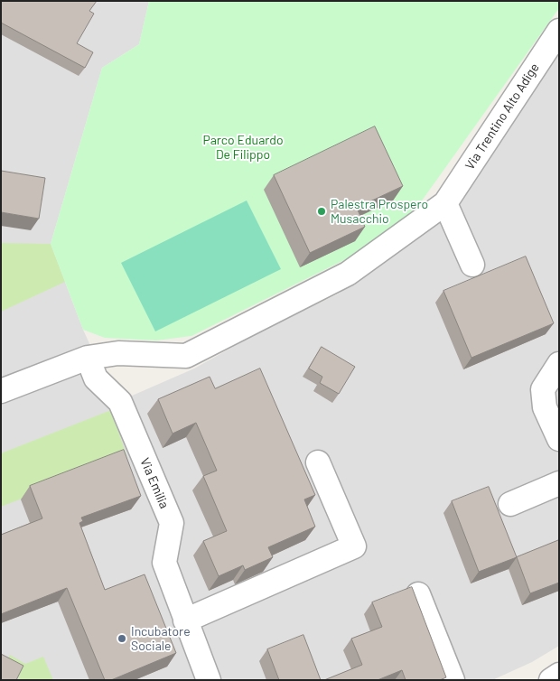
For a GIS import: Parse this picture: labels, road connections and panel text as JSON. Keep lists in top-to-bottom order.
{
  "streets": {
    "street": ["Via Trentino Alto Adige", "Via Emilia"]
  },
  "crossings": [
    ["Via Trentino Alto Adige", "Via Emilia"]
  ],
  "parks": ["Parco Eduardo De Filippo"],
  "places": ["Palestra Prospero Musacchio", "Incubatore Sociale"]
}
